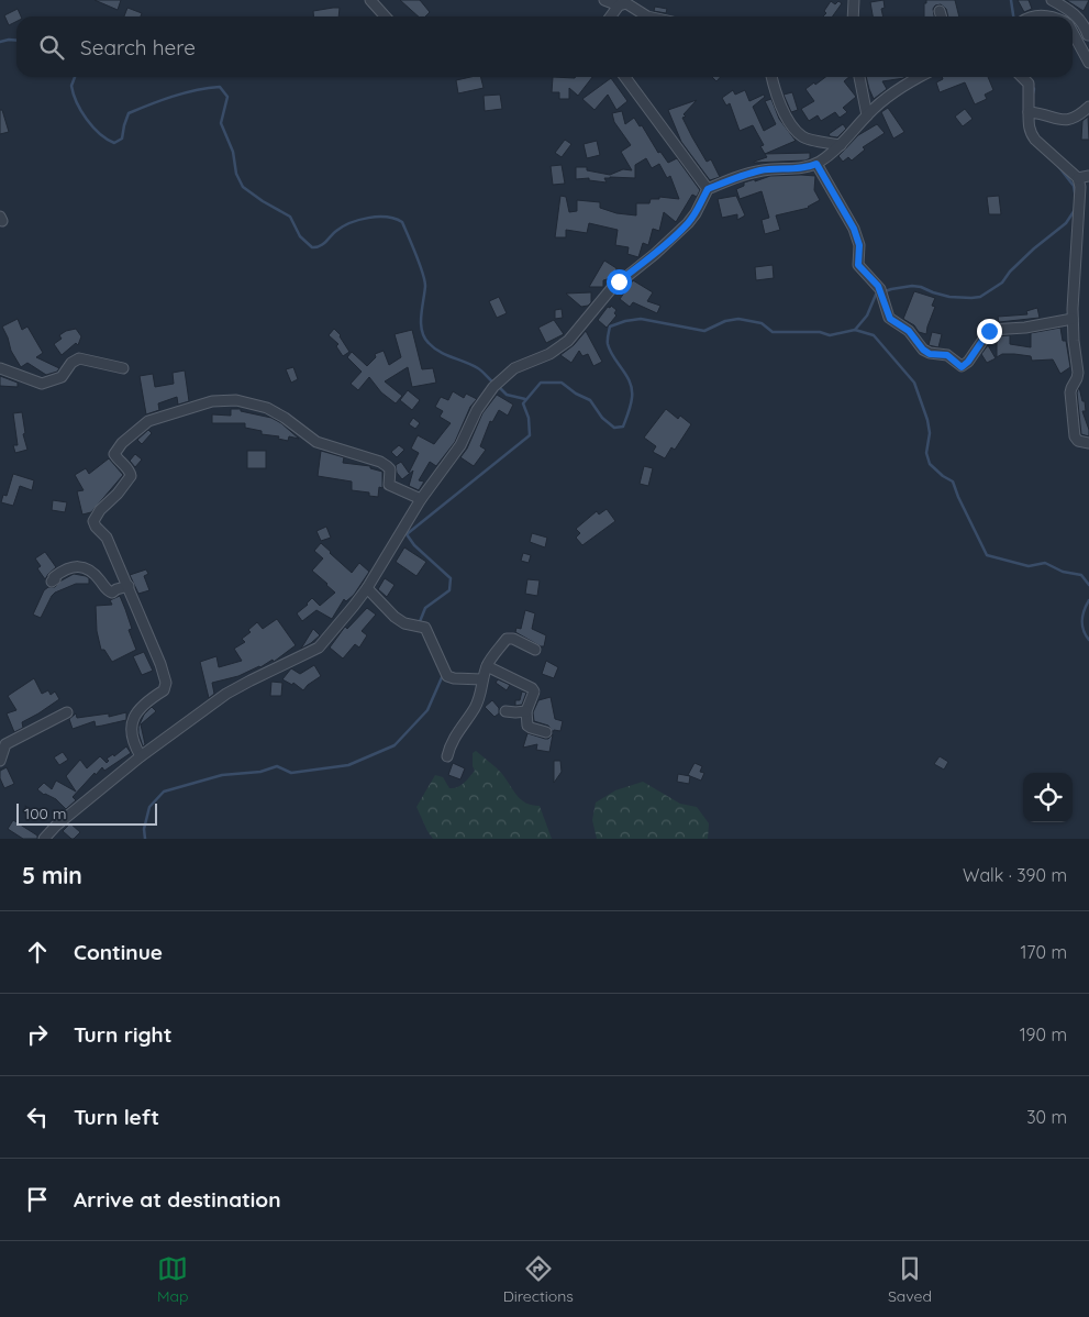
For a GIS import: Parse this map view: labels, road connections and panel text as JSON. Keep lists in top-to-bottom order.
{
  "scale_bar": "100 m",
  "page": {
    "search": "Search here",
    "scale": "100 m",
    "heading": ["5 min", "Walk · 390 m"],
    "list": [
      ["Continue", "170 m"],
      ["Turn right", "190 m"],
      ["Turn left", "30 m"],
      "Arrive at destination"
    ],
    "nav": ["Map", "Directions", "Saved"]
  }
}
